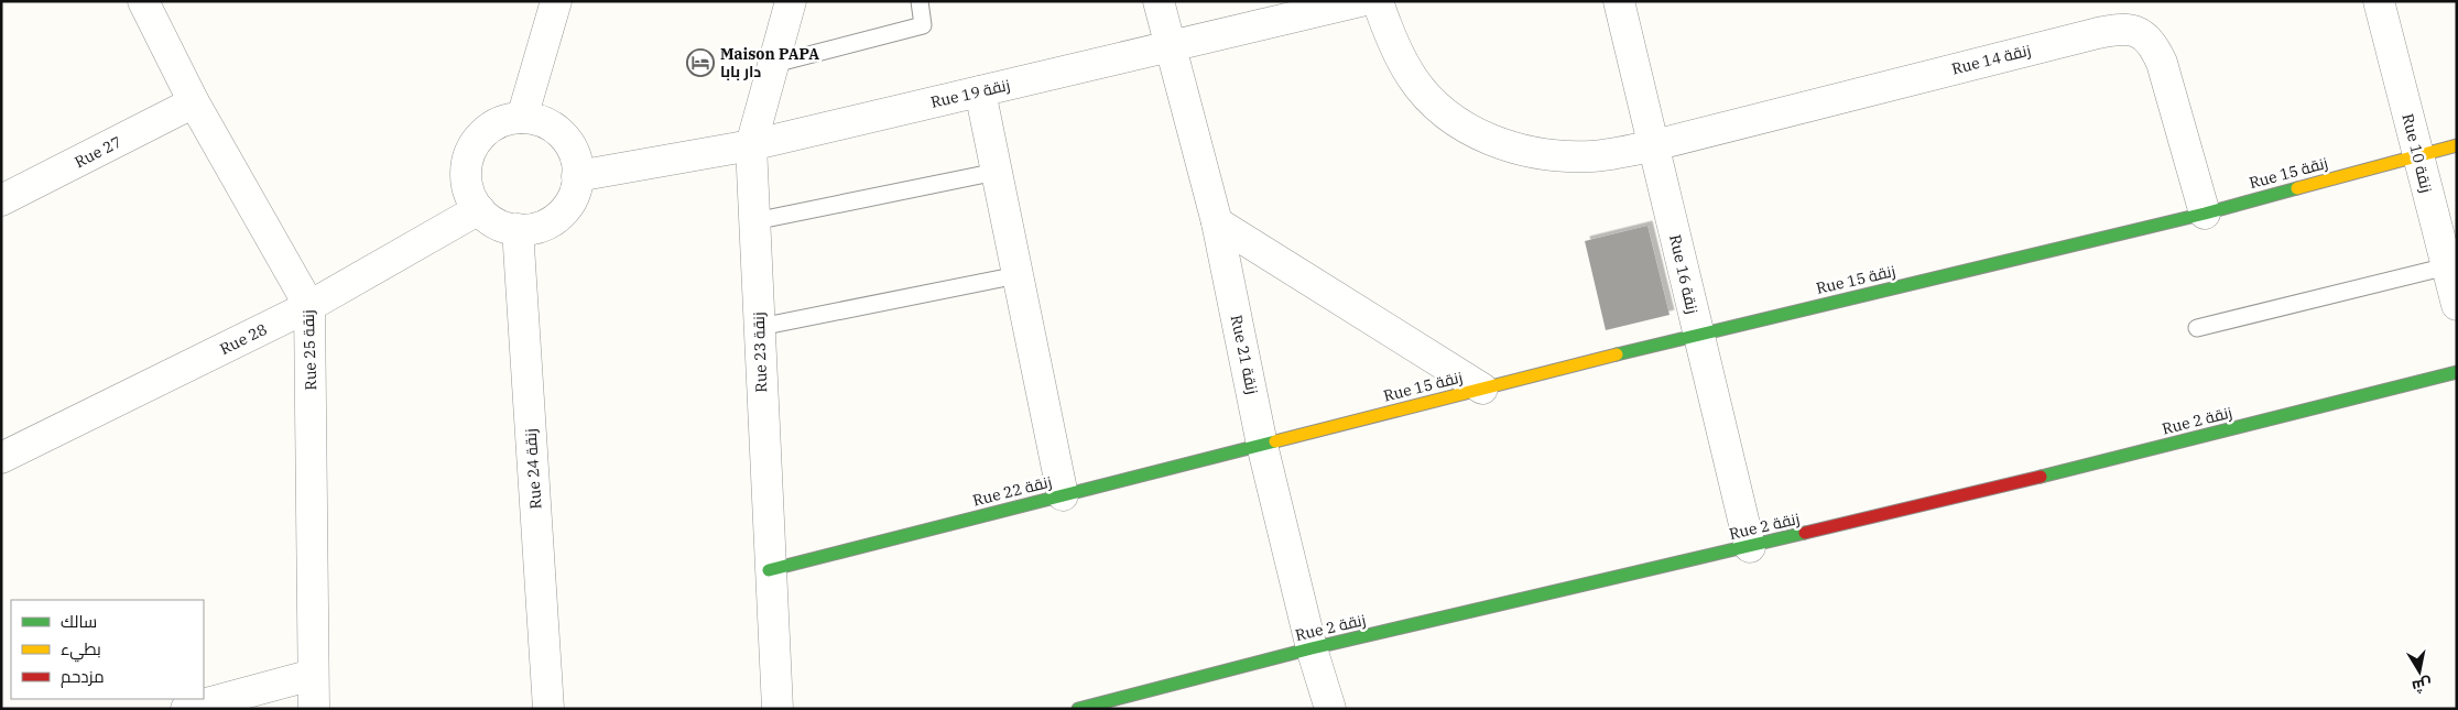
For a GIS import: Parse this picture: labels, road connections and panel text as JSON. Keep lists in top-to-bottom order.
{
  "streets": {
    "street": [
      "Rue 14 زنقة",
      "Rue 19 زنقة",
      "Rue 27",
      "Rue 10 زنقة",
      "Rue 15 زنقة",
      "Rue 16 زنقة",
      "Rue 28",
      "Rue 25 زنقة",
      "Rue 23 زنقة",
      "Rue 21 زنقة",
      "Rue 2 زنقة",
      "Rue 24 زنقة",
      "Rue 22 زنقة"
    ]
  },
  "crossings": [
    ["Rue 14 زنقة", "Rue 15 زنقة"],
    ["Rue 14 زنقة", "Rue 16 زنقة"],
    ["Rue 19 زنقة", "Rue 28"],
    ["Rue 19 زنقة", "Rue 23 زنقة"],
    ["Rue 19 زنقة", "Rue 21 زنقة"],
    ["Rue 19 زنقة", "Rue 24 زنقة"],
    ["Rue 27", "Rue 25 زنقة"],
    ["Rue 10 زنقة", "Rue 15 زنقة"],
    ["Rue 15 زنقة", "Rue 16 زنقة"],
    ["Rue 15 زنقة", "Rue 21 زنقة"],
    ["Rue 15 زنقة", "Rue 22 زنقة"],
    ["Rue 16 زنقة", "Rue 2 زنقة"],
    ["Rue 28", "Rue 25 زنقة"],
    ["Rue 28", "Rue 24 زنقة"],
    ["Rue 23 زنقة", "Rue 22 زنقة"],
    ["Rue 21 زنقة", "Rue 2 زنقة"],
    ["Rue 21 زنقة", "Rue 22 زنقة"]
  ],
  "places": {
    "hotel": ["Maison PAPA دار بابا"]
  },
  "legend": ["سالك", "بطيء", "مزدحم"],
  "north": "bottom"
}
